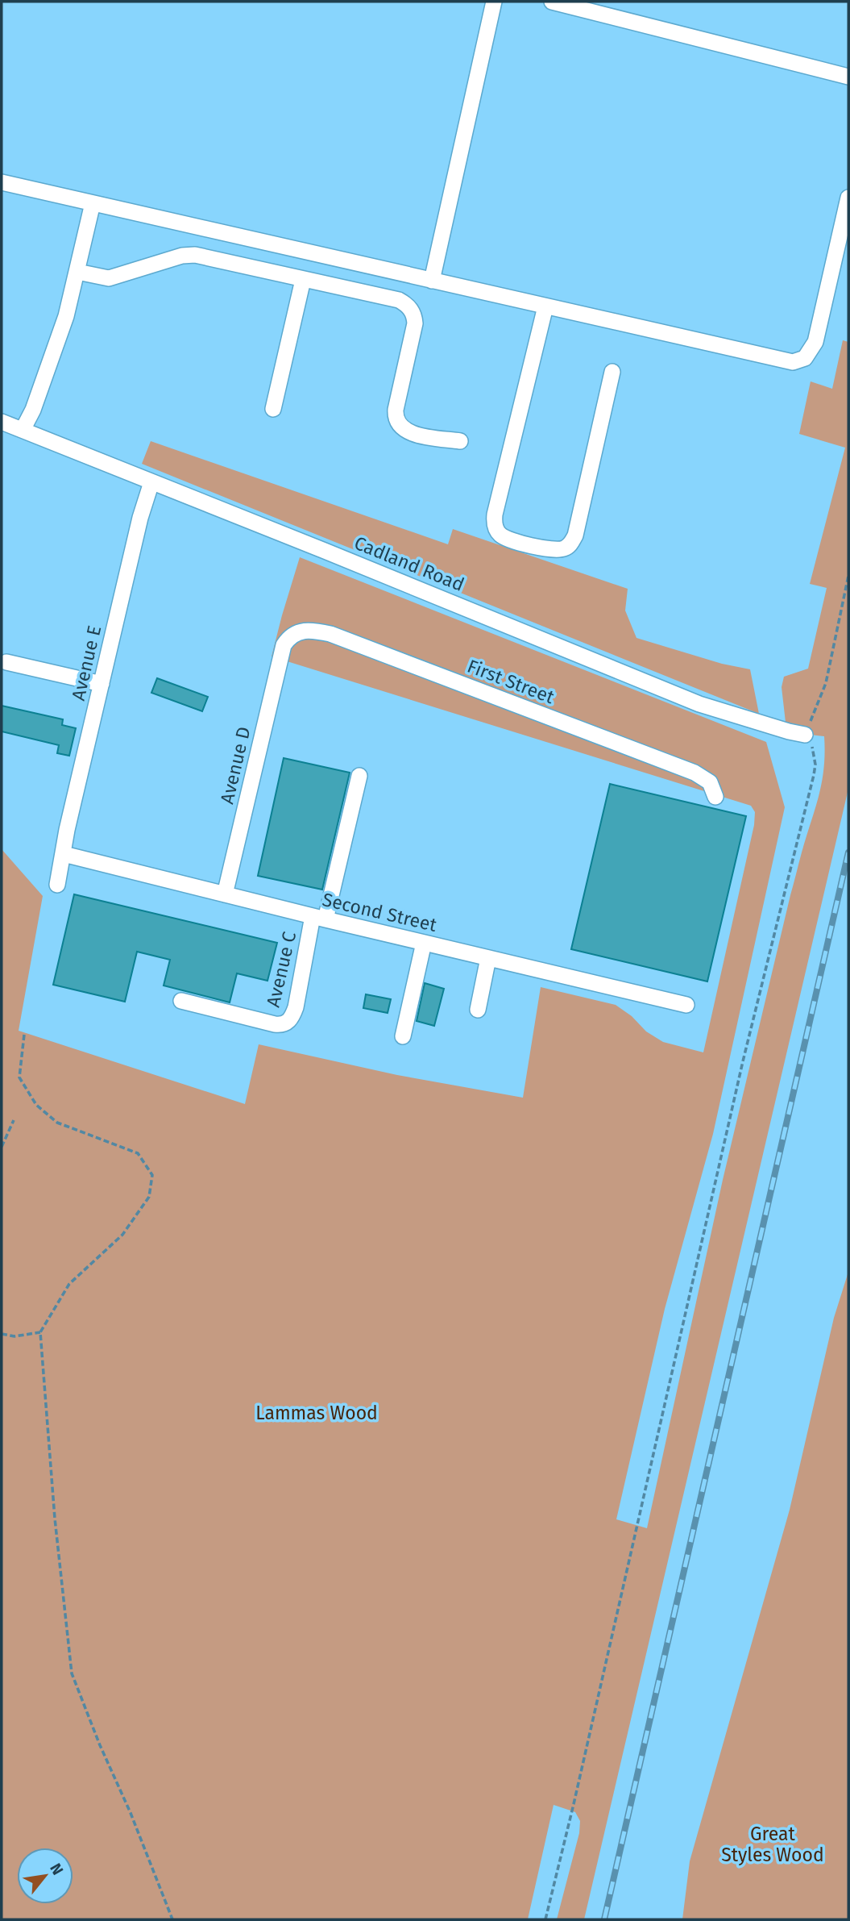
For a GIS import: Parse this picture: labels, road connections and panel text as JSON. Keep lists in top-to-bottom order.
{
  "streets": {
    "street": [
      "Cadland Road",
      "Avenue E",
      "First Street",
      "Avenue D",
      "Second Street",
      "Avenue C"
    ]
  },
  "crossings": [
    ["Cadland Road", "Avenue E"],
    ["Avenue E", "Second Street"],
    ["First Street", "Avenue D"],
    ["Avenue D", "Second Street"],
    ["Second Street", "Avenue C"]
  ],
  "parks": ["Lammas Wood", "Great Styles Wood"],
  "north": "top right"
}
